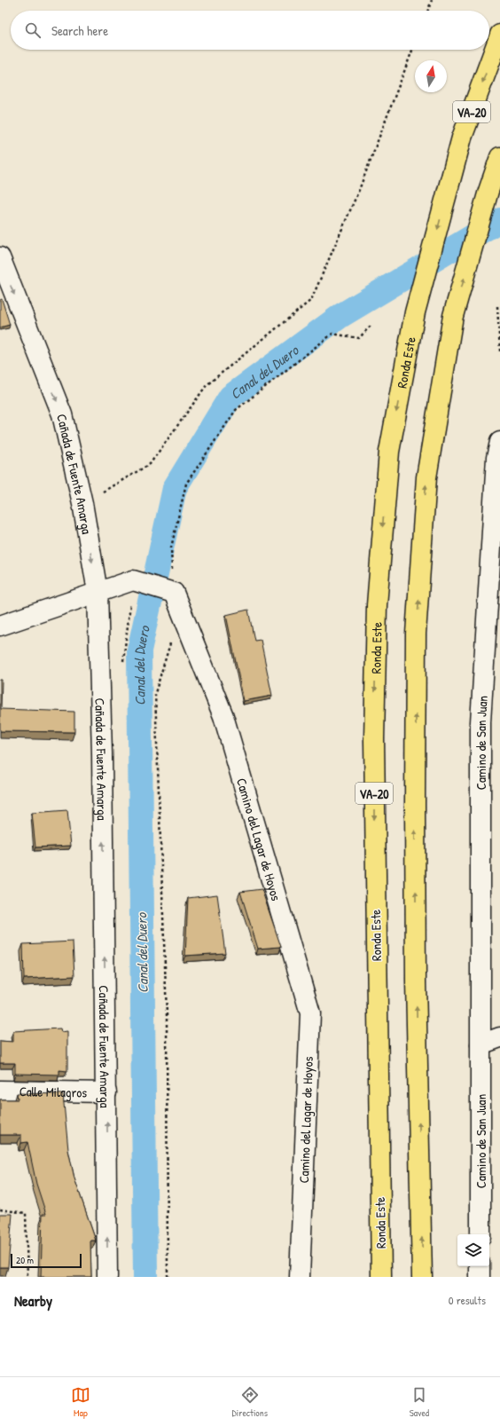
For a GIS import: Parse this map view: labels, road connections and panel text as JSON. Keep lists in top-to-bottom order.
{
  "streets": {
    "highway": ["VA-20", "Ronda Este"],
    "street": [
      "Cañada de Fuente Amarga",
      "Camino de San Juan",
      "Camino del Lagar de Hoyos",
      "Calle Milagros"
    ]
  },
  "crossings": [
    ["Cañada de Fuente Amarga", "Calle Milagros"]
  ],
  "water": ["Canal del Duero"],
  "scale_bar": "20 m",
  "north": "top",
  "page": {
    "search": "Search here",
    "scale": "20 m",
    "heading": ["Nearby", "0 results"],
    "nav": ["Map", "Directions", "Saved"]
  }
}
